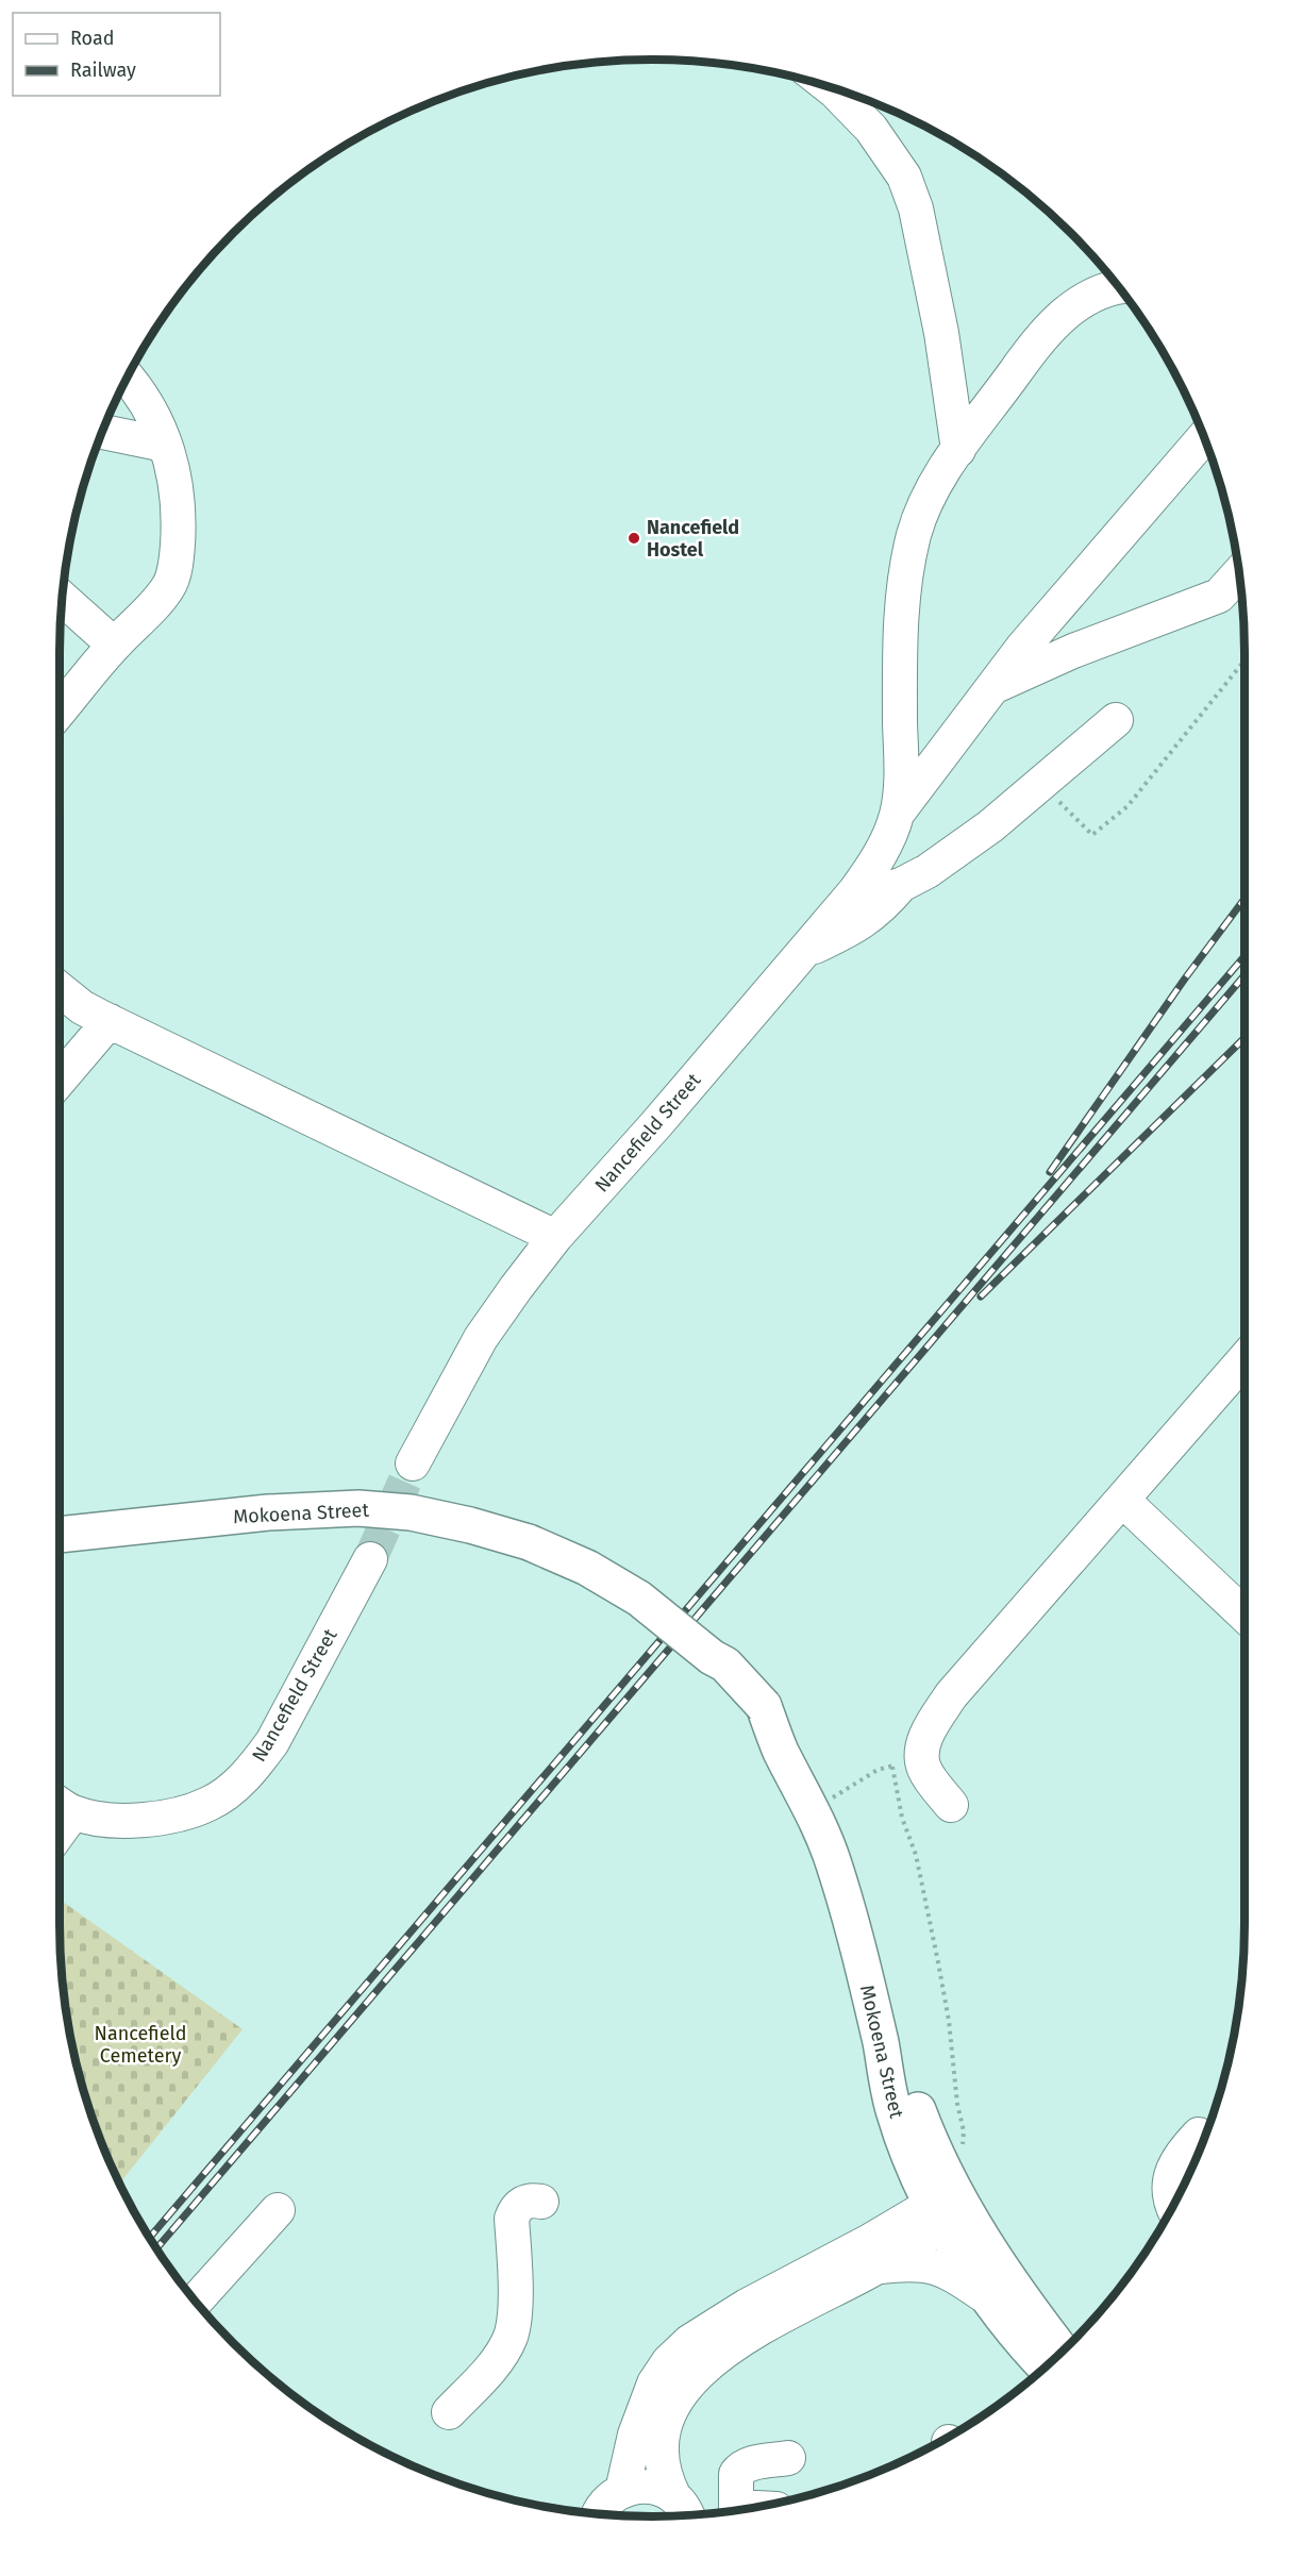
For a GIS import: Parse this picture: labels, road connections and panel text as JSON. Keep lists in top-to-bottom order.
{
  "streets": {
    "main road": ["Mokoena Street"],
    "street": ["Nancefield Street"]
  },
  "parks": ["Nancefield Cemetery"],
  "places": ["Nancefield Hostel"],
  "legend": ["Road", "Railway"]
}
